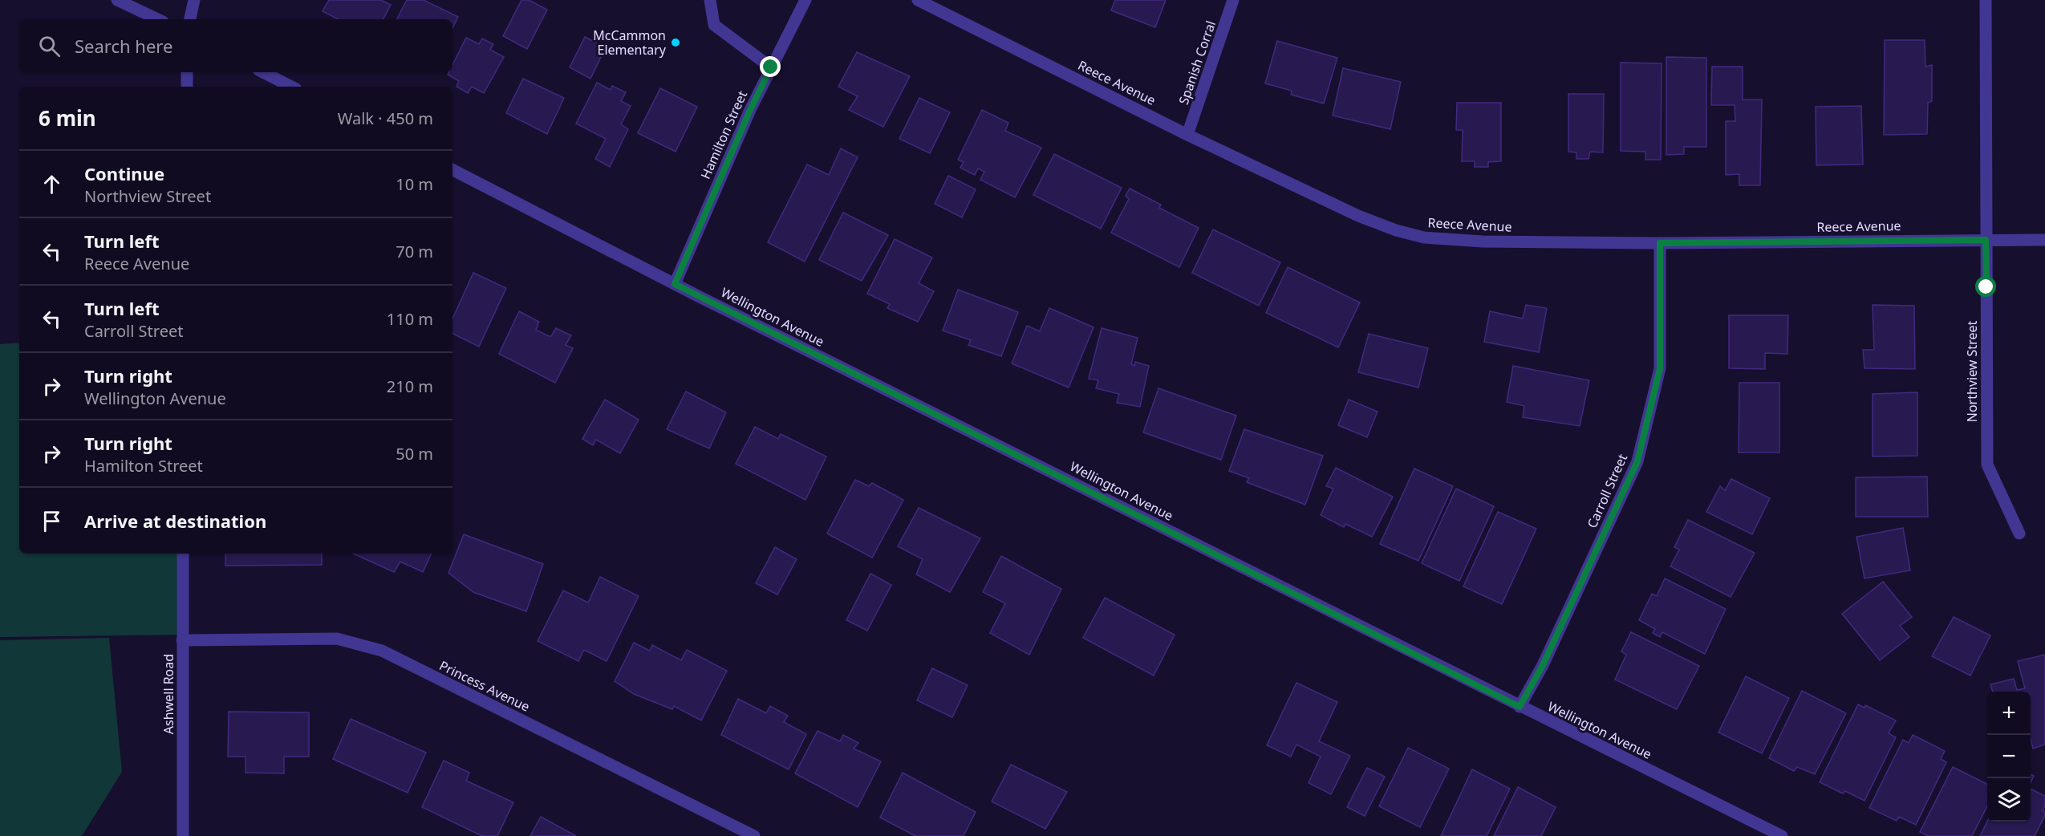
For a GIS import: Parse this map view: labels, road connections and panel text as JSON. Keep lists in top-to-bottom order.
{
  "streets": {
    "street": [
      "Spanish Corral",
      "Reece Avenue",
      "Hamilton Street",
      "Wellington Avenue",
      "Northview Street",
      "Carroll Street",
      "Princess Avenue",
      "Ashwell Road"
    ]
  },
  "crossings": [
    ["Spanish Corral", "Reece Avenue"],
    ["Reece Avenue", "Northview Street"],
    ["Reece Avenue", "Carroll Street"],
    ["Hamilton Street", "Wellington Avenue"],
    ["Wellington Avenue", "Carroll Street"],
    ["Princess Avenue", "Ashwell Road"]
  ],
  "places": ["McCammon Elementary"],
  "page": {
    "search": "Search here",
    "heading": ["6 min", "Walk · 450 m"],
    "list": [
      ["Continue", "Northview Street", "10 m"],
      ["Turn left", "Reece Avenue", "70 m"],
      ["Turn left", "Carroll Street", "110 m"],
      ["Turn right", "Wellington Avenue", "210 m"],
      ["Turn right", "Hamilton Street", "50 m"],
      "Arrive at destination"
    ],
    "map_buttons": ["+", "−"]
  }
}
